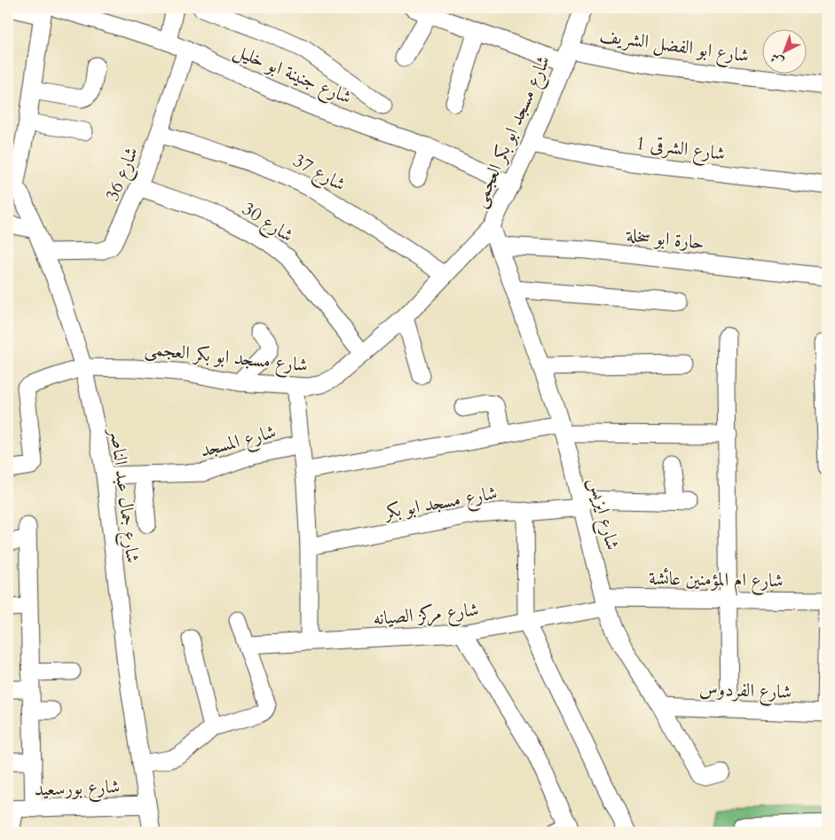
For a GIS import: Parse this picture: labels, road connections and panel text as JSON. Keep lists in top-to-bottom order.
{
  "streets": {
    "street": [
      "شارع ابو الفضل الشريف",
      "شارع جنينة ابو خليل",
      "شارع مسجد ابو بكر العجمى",
      "شارع الشرقى 1",
      "شارع 37",
      "شارع 36",
      "شارع 30",
      "حارة ابو سخلة",
      "شارع المسجد",
      "شارع جمال عبد الناصر",
      "شارع مسجد ابو بكر",
      "شارع ايزيس",
      "شارع ام المؤمنين عائشة",
      "شارع مركز الصيانه",
      "شارع الفردوس",
      "شارع بورسعيد"
    ]
  },
  "crossings": [
    ["شارع ابو الفضل الشريف", "شارع مسجد ابو بكر العجمى"],
    ["شارع جنينة ابو خليل", "شارع مسجد ابو بكر العجمى"],
    ["شارع جنينة ابو خليل", "شارع 36"],
    ["شارع مسجد ابو بكر العجمى", "شارع الشرقى 1"],
    ["شارع مسجد ابو بكر العجمى", "شارع 37"],
    ["شارع مسجد ابو بكر العجمى", "شارع 30"],
    ["شارع مسجد ابو بكر العجمى", "شارع جمال عبد الناصر"],
    ["شارع مسجد ابو بكر العجمى", "شارع ايزيس"],
    ["شارع 37", "شارع 36"],
    ["شارع 36", "شارع 30"],
    ["شارع 36", "شارع جمال عبد الناصر"],
    ["حارة ابو سخلة", "شارع ايزيس"],
    ["شارع المسجد", "شارع جمال عبد الناصر"],
    ["شارع جمال عبد الناصر", "شارع بورسعيد"],
    ["شارع مسجد ابو بكر", "شارع ايزيس"],
    ["شارع ايزيس", "شارع ام المؤمنين عائشة"],
    ["شارع ايزيس", "شارع مركز الصيانه"],
    ["شارع ايزيس", "شارع الفردوس"],
    ["شارع ام المؤمنين عائشة", "شارع مركز الصيانه"]
  ],
  "north": "bottom left"
}
